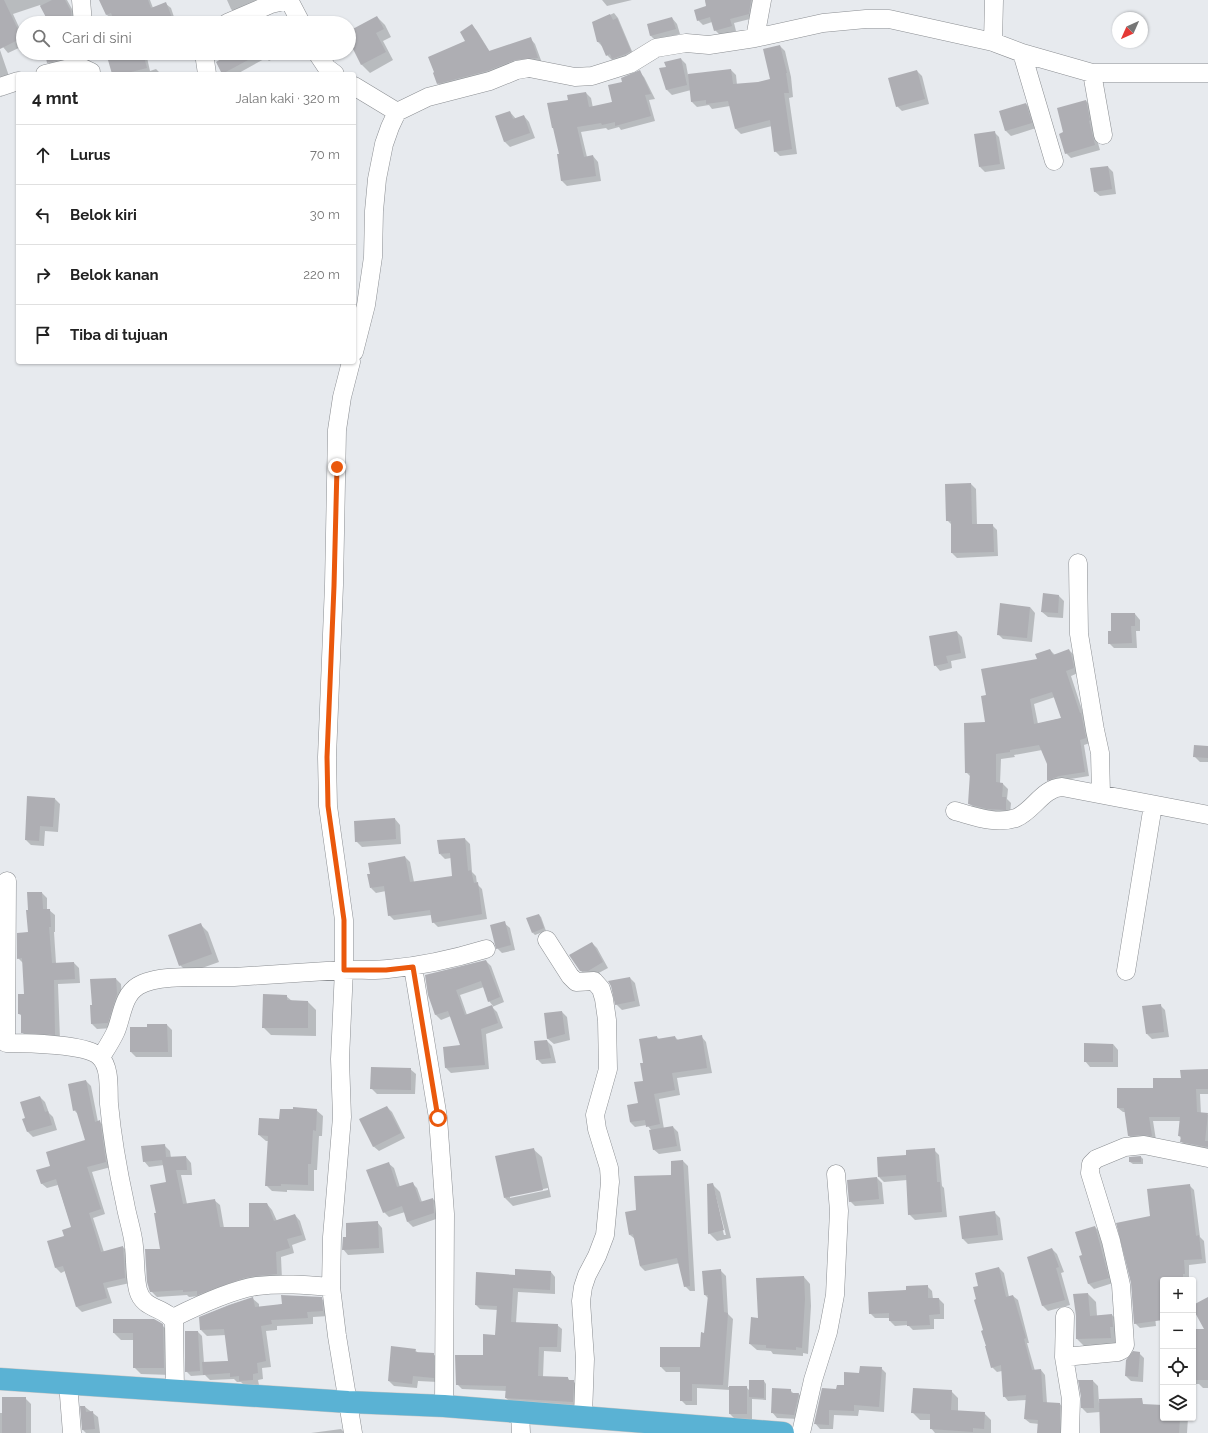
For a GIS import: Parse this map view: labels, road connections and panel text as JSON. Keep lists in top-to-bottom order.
{
  "north": "bottom left",
  "page": {
    "search": "Cari di sini",
    "heading": ["4 mnt", "Jalan kaki · 320 m"],
    "list": [
      ["Lurus", "70 m"],
      ["Belok kiri", "30 m"],
      ["Belok kanan", "220 m"],
      "Tiba di tujuan"
    ],
    "map_buttons": ["+", "−"]
  }
}
